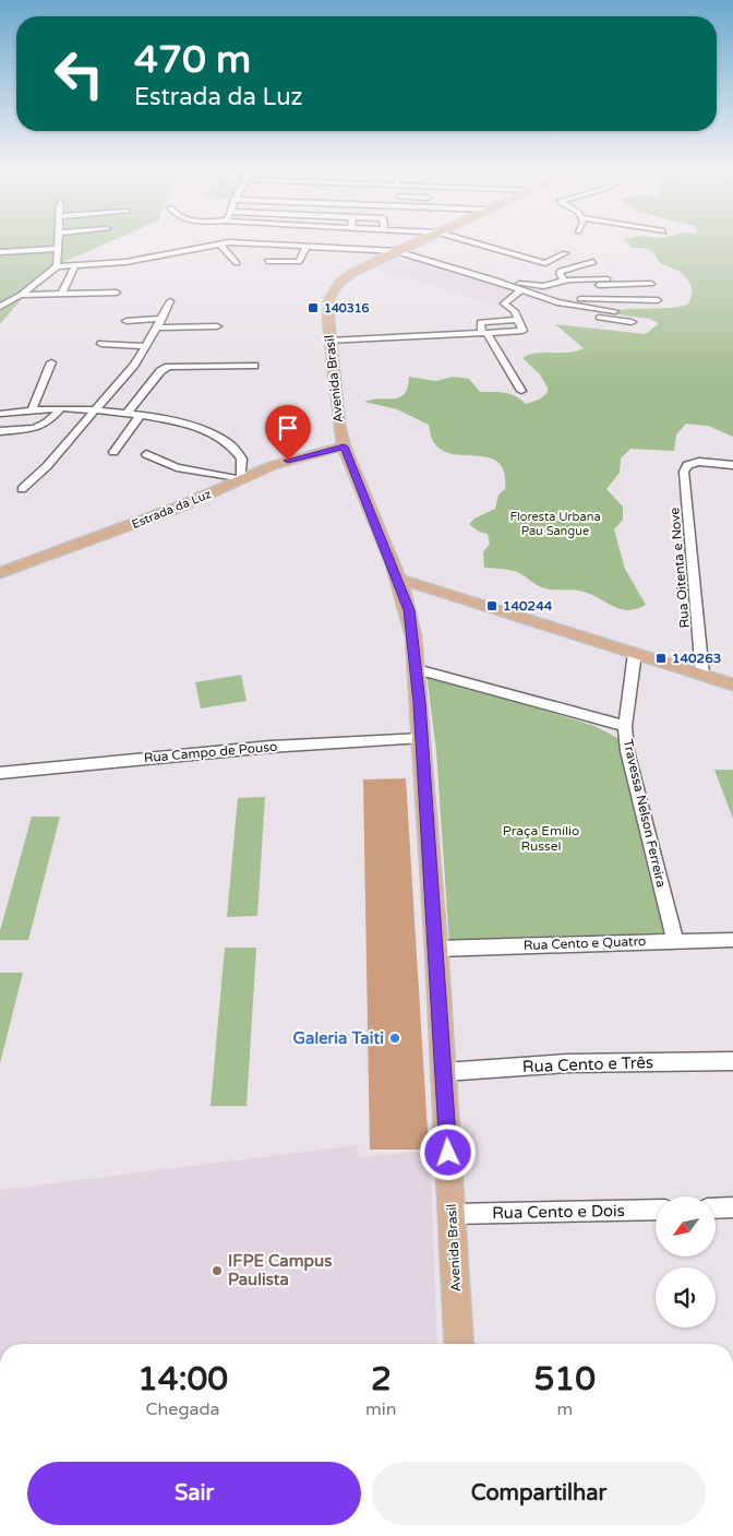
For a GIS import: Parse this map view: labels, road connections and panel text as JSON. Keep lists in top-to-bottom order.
{
  "streets": {
    "main road": ["Avenida Brasil", "Estrada da Luz"],
    "street": [
      "Rua Oitenta e Nove",
      "Rua Campo de Pouso",
      "Travessa Nelson Ferreira",
      "Rua Cento e Quatro",
      "Rua Cento e Três",
      "Rua Cento e Dois"
    ]
  },
  "crossings": [
    ["Avenida Brasil", "Estrada da Luz"],
    ["Avenida Brasil", "Rua Campo de Pouso"],
    ["Avenida Brasil", "Rua Cento e Quatro"],
    ["Avenida Brasil", "Rua Cento e Três"],
    ["Avenida Brasil", "Rua Cento e Dois"],
    ["Travessa Nelson Ferreira", "Rua Cento e Quatro"]
  ],
  "parks": ["Floresta Urbana Pau Sangue", "Praça Emílio Russel"],
  "places": {
    "transit": ["140316", "140244", "140263"],
    "other": ["Galeria Taiti", "IFPE Campus Paulista"]
  },
  "north": "bottom left",
  "page": {
    "turn": ["470 m", "Estrada da Luz"],
    "eta": [
      "14:00",
      "Chegada",
      "2",
      "min",
      "510",
      "m"
    ],
    "buttons": ["Sair", "Compartilhar"]
  }
}
